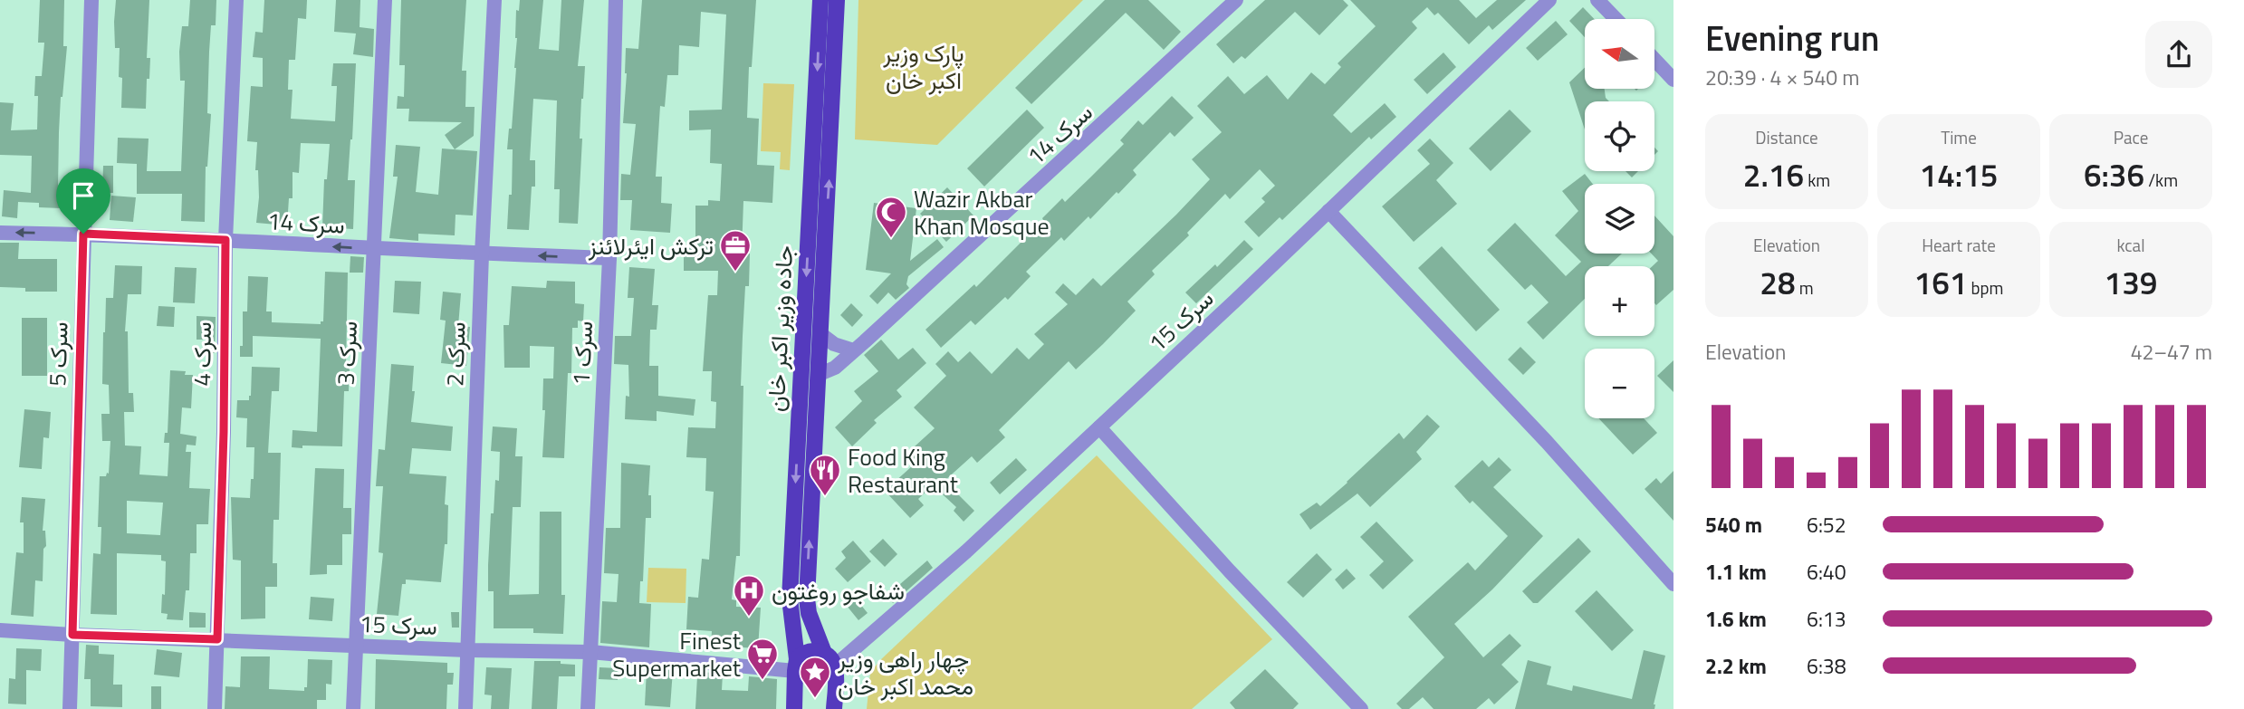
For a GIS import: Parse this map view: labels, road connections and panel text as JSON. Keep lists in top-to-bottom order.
{
  "streets": {
    "main road": ["جاده وزیر اکبر خان"],
    "street": [
      "سرک 14",
      "سرک 15",
      "سرک 3",
      "سرک 1",
      "سرک 5",
      "سرک 4",
      "سرک 2"
    ]
  },
  "crossings": [
    ["سرک 14", "سرک 3"],
    ["سرک 14", "سرک 1"],
    ["سرک 14", "سرک 5"],
    ["سرک 14", "سرک 4"],
    ["سرک 14", "سرک 2"],
    ["سرک 15", "جاده وزیر اکبر خان"],
    ["سرک 15", "سرک 3"],
    ["سرک 15", "سرک 1"],
    ["سرک 15", "سرک 5"],
    ["سرک 15", "سرک 4"],
    ["سرک 15", "سرک 2"]
  ],
  "parks": ["پارک وزیر اکبر خان"],
  "places": {
    "mosque": ["Wazir Akbar Khan Mosque"],
    "office": ["ترکش ایئرلائنز"],
    "restaurant": ["Food King Restaurant"],
    "hospital": ["شفاجو روغتون"],
    "supermarket": ["Finest Supermarket"],
    "place": ["چهار راهی وزیر محمد اکبر خان"]
  },
  "north": "left",
  "page": {
    "heading": ["Evening run", "20:39 · 4 × 540 m"],
    "map_buttons": ["+", "−"],
    "stats": [
      ["Distance", "2.16 km"],
      ["Time", "14:15"],
      ["Pace", "6:36 /km"],
      ["Elevation", "28 m"],
      ["Heart rate", "161 bpm"],
      ["kcal", "139"]
    ],
    "chart": ["Elevation", "42–47 m"],
    "list": [
      {
        "name": "540 m",
        "note": "6:52"
      },
      {
        "name": "1.1 km",
        "note": "6:40"
      },
      {
        "name": "1.6 km",
        "note": "6:13"
      },
      {
        "name": "2.2 km",
        "note": "6:38"
      }
    ]
  }
}
